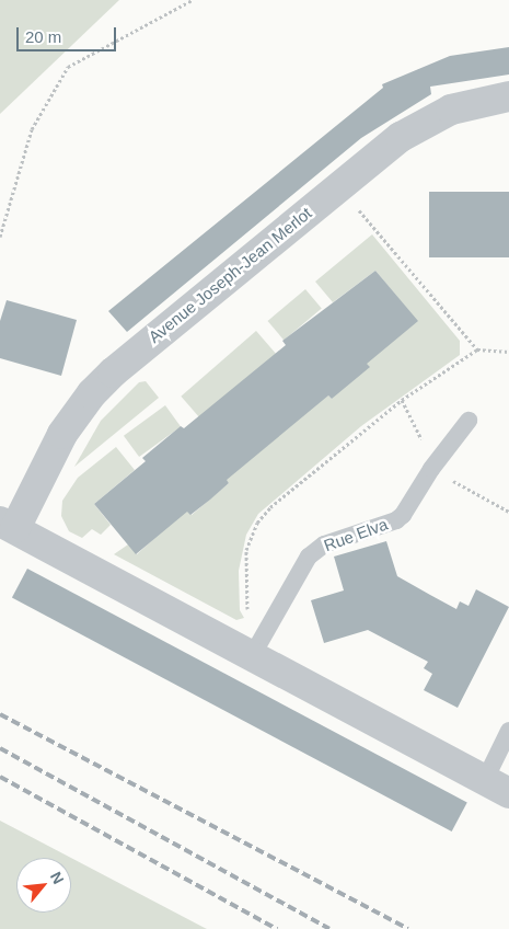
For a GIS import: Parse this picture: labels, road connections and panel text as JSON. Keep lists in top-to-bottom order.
{
  "streets": {
    "street": ["Avenue Joseph-Jean Merlot"],
    "lane": ["Rue Elva"]
  },
  "scale_bar": "20 m",
  "north": "top right"
}
